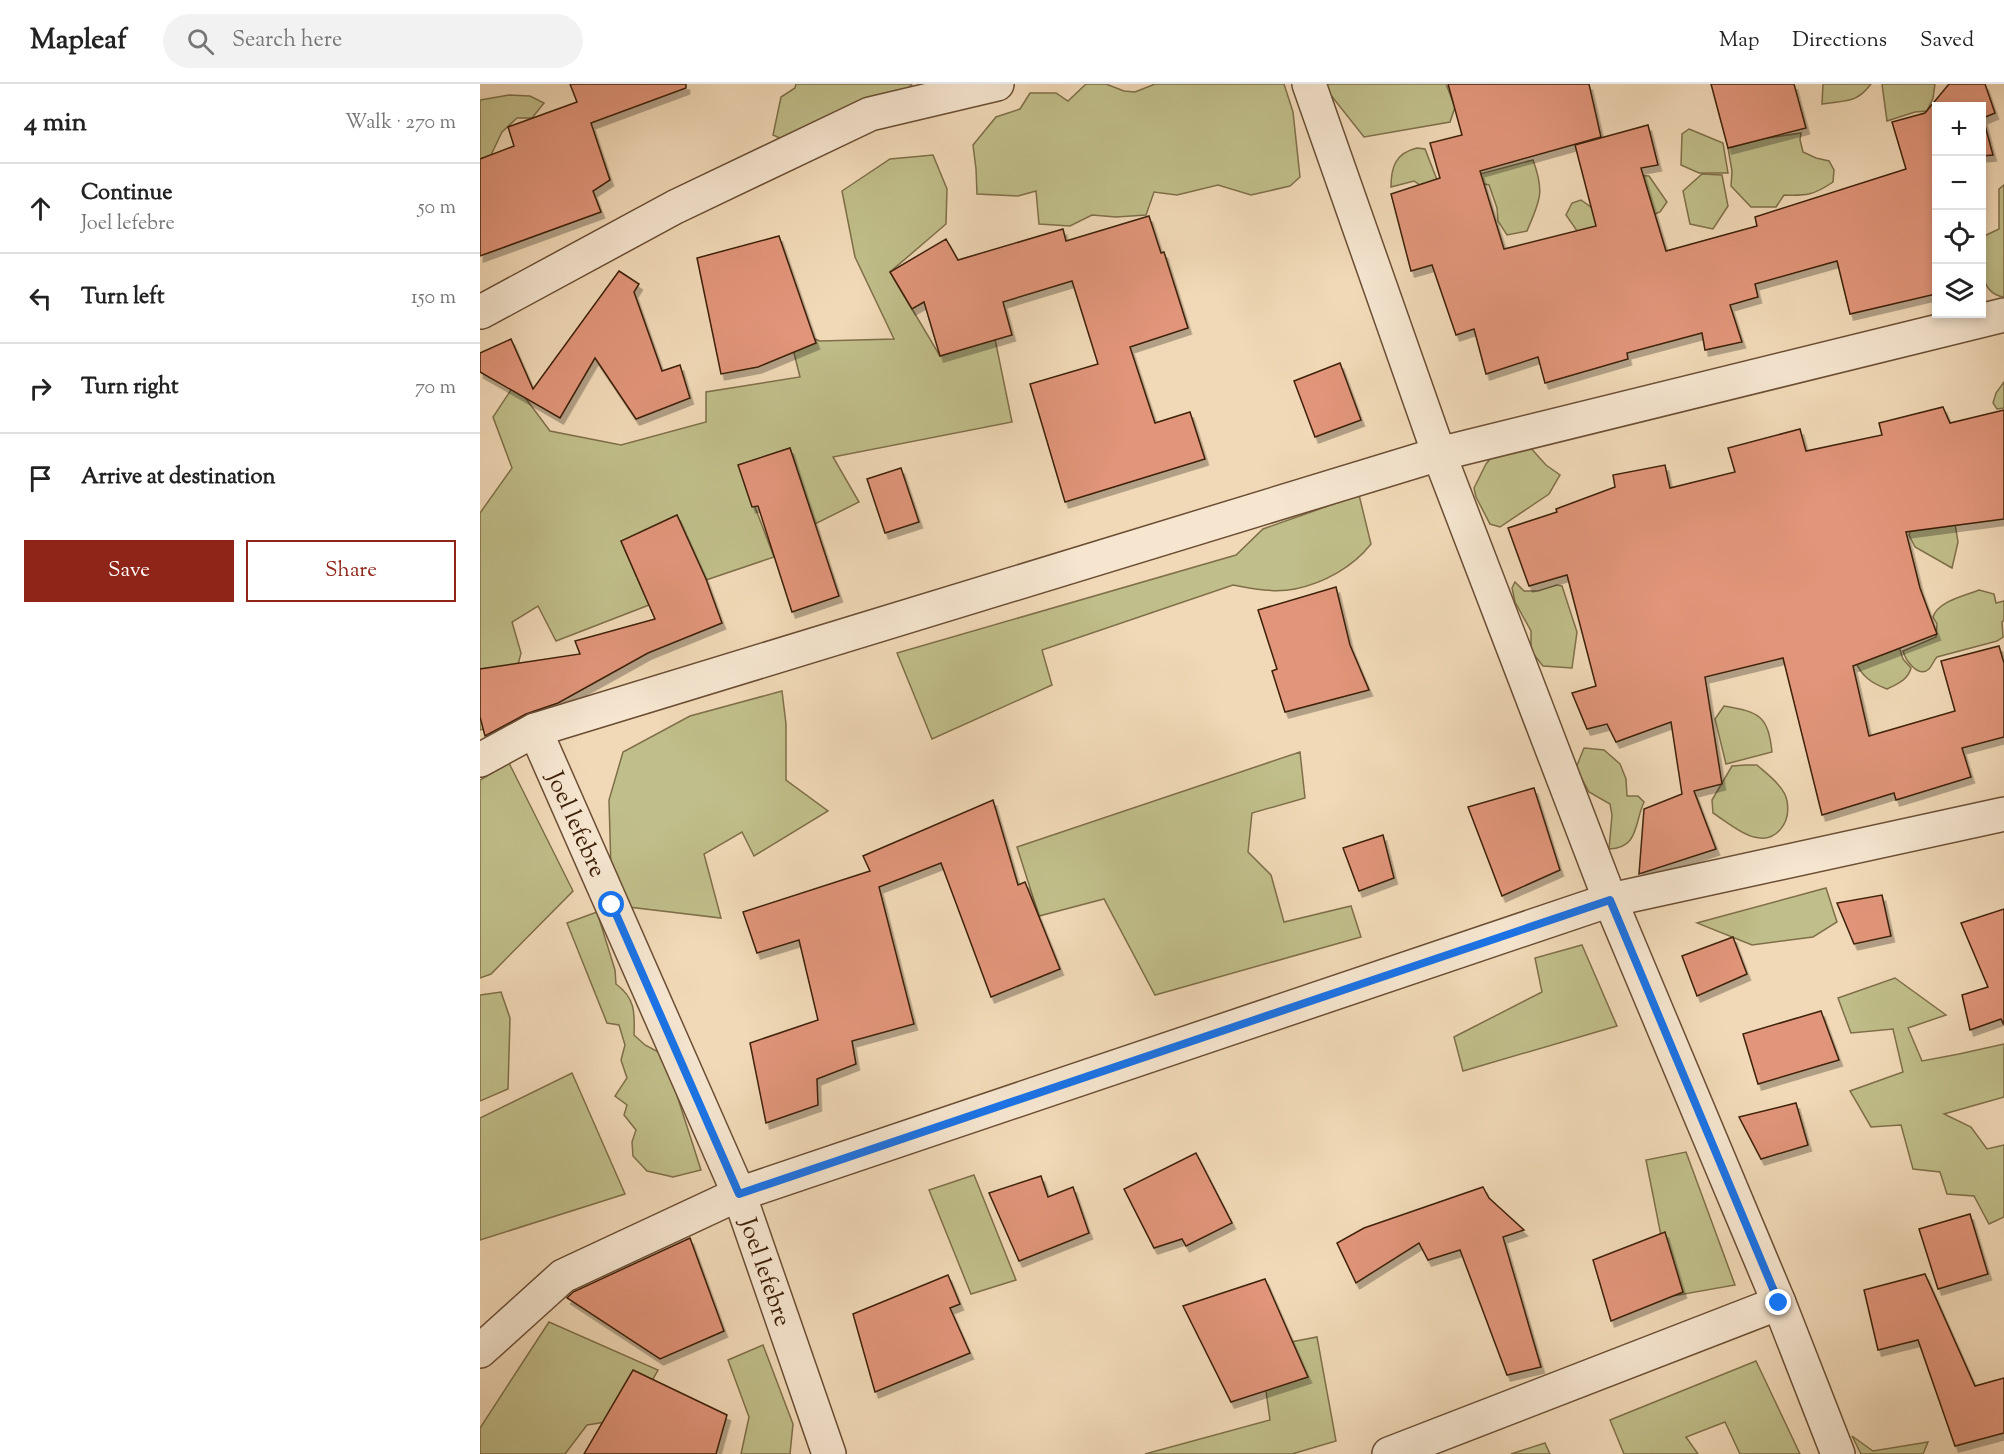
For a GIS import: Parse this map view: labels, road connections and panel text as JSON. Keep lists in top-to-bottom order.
{
  "streets": {
    "street": ["Joel lefebre"]
  },
  "page": {
    "header": "Mapleaf",
    "search": "Search here",
    "nav": ["Map", "Directions", "Saved"],
    "heading": ["4 min", "Walk · 270 m"],
    "map_buttons": ["+", "−"],
    "list": [
      ["Continue", "Joel lefebre", "50 m"],
      ["Turn left", "150 m"],
      ["Turn right", "70 m"],
      "Arrive at destination"
    ],
    "buttons": ["Save", "Share"]
  }
}
